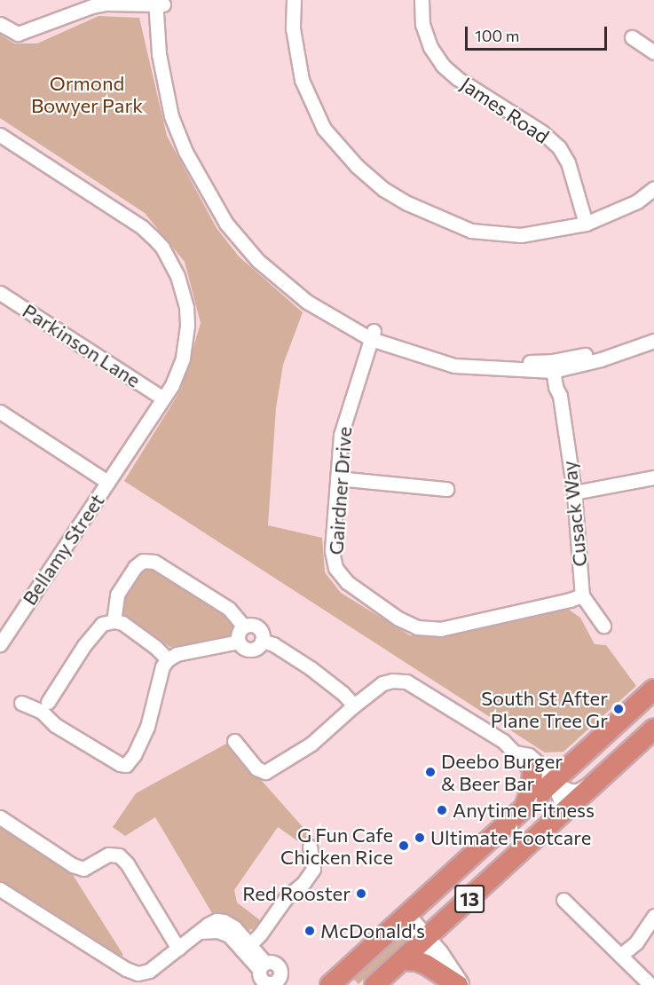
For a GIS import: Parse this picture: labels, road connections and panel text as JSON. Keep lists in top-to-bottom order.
{
  "streets": {
    "highway": ["13"],
    "street": [
      "James Road",
      "Parkinson Lane",
      "Gairdner Drive",
      "Cusack Way",
      "Bellamy Street"
    ]
  },
  "crossings": [
    ["Parkinson Lane", "Bellamy Street"],
    ["Gairdner Drive", "Cusack Way"]
  ],
  "parks": ["Ormond Bowyer Park"],
  "places": [
    "South St After Plane Tree Gr",
    "Deebo Burger & Beer Bar",
    "Anytime Fitness",
    "Ultimate Footcare",
    "G Fun Cafe Chicken Rice",
    "Red Rooster",
    "McDonald's"
  ],
  "scale_bar": "100 m"
}
